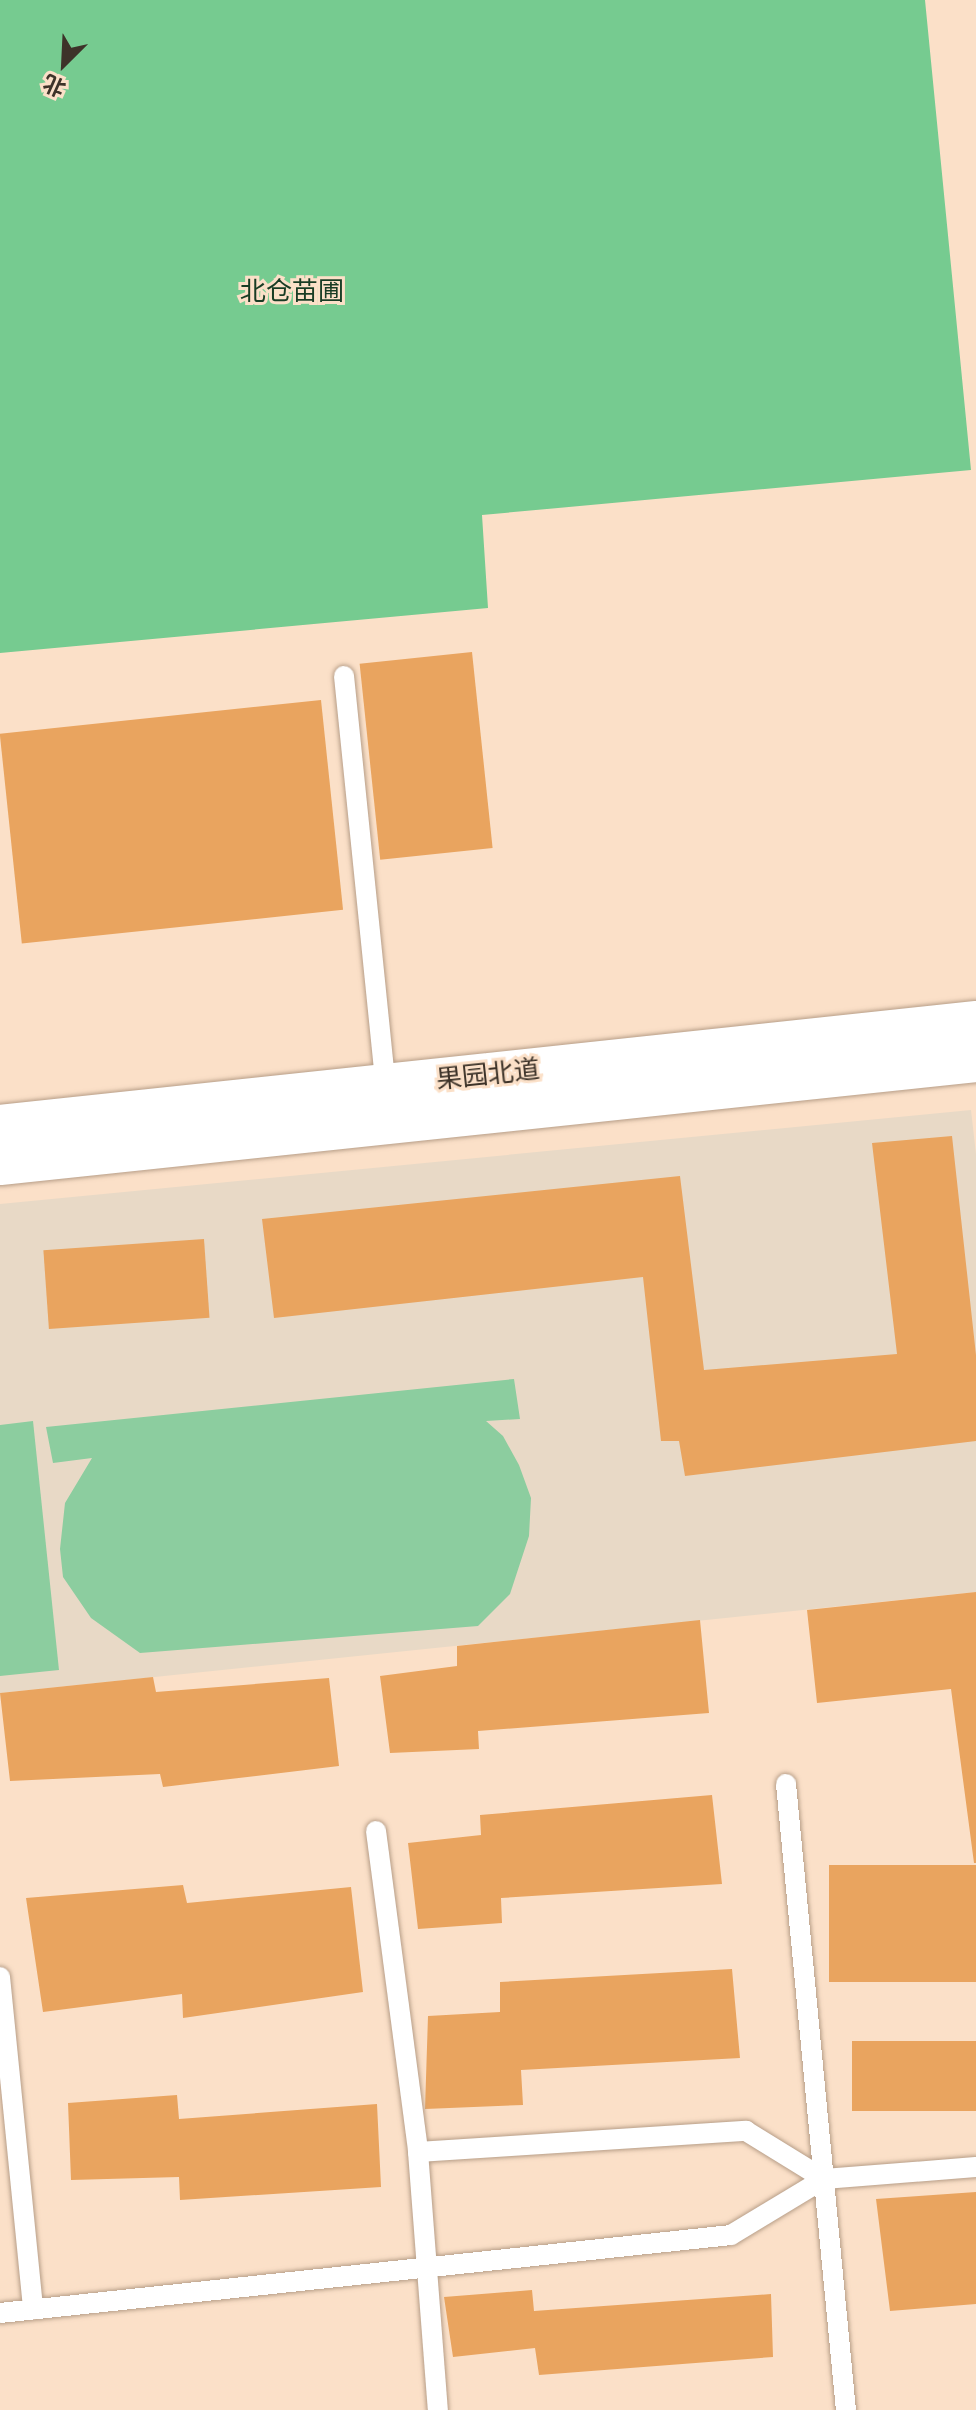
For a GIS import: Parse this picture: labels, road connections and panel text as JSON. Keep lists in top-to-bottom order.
{
  "streets": {
    "street": ["果园北道"]
  },
  "parks": ["北仓苗圃"],
  "north": "bottom left"
}
